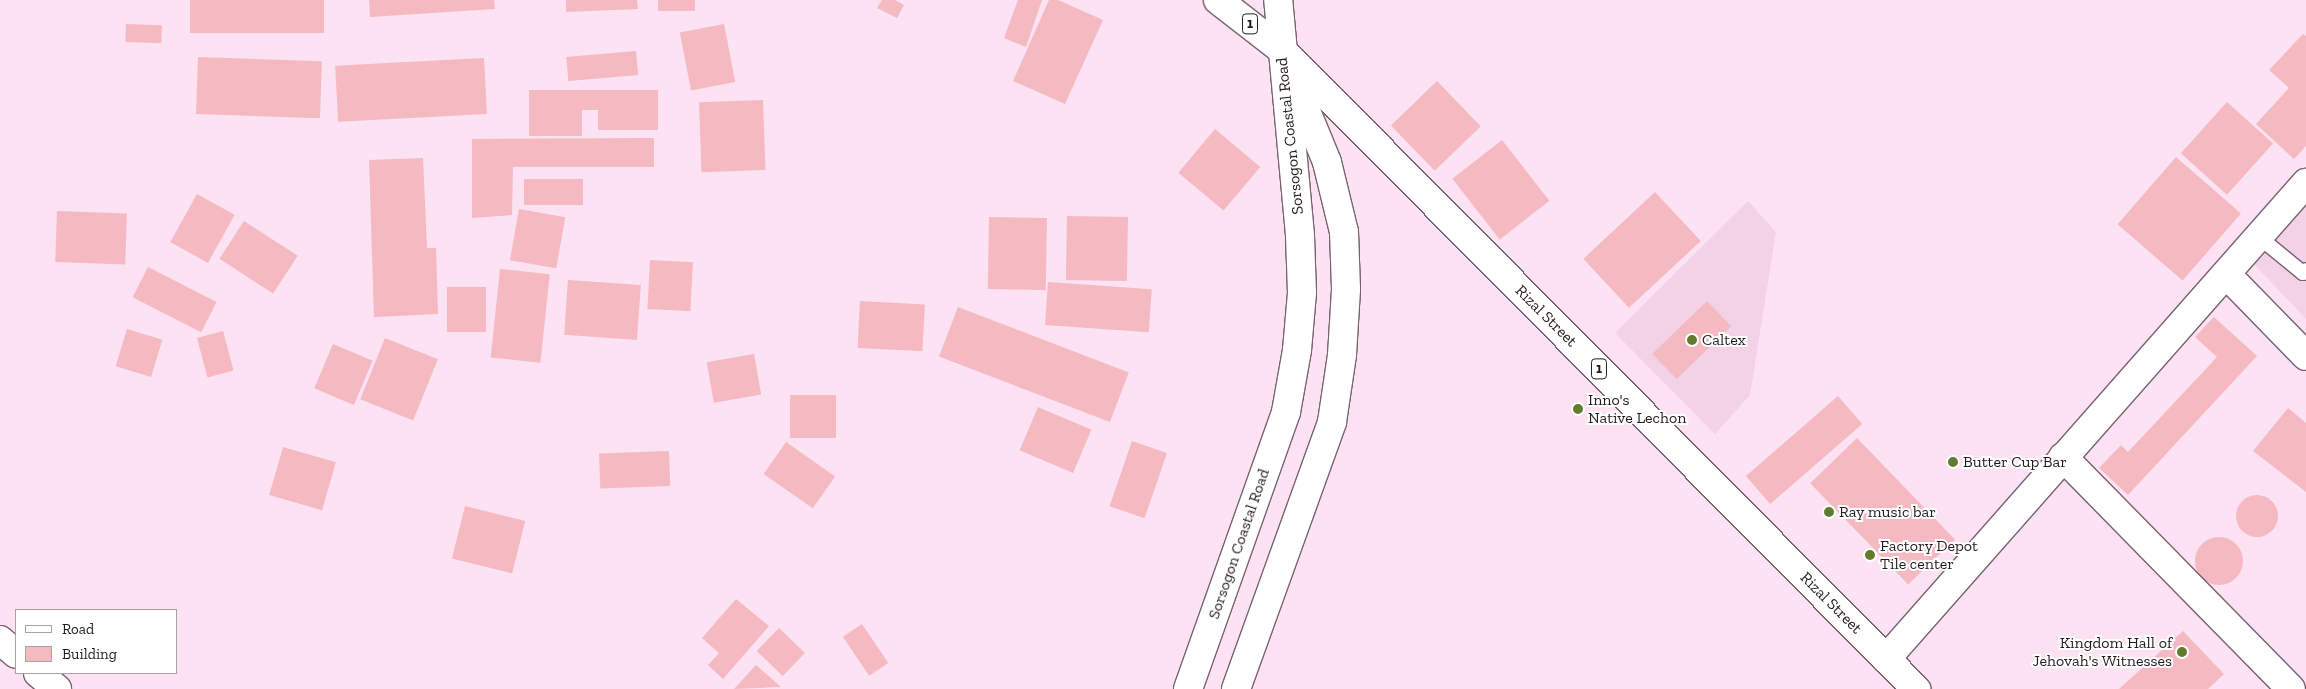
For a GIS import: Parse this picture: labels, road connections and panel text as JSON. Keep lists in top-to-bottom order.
{
  "streets": {
    "main road": ["1", "Sorsogon Coastal Road", "Rizal Street"]
  },
  "crossings": [
    ["1", "Sorsogon Coastal Road"],
    ["1", "Rizal Street"],
    ["Sorsogon Coastal Road", "Rizal Street"]
  ],
  "places": [
    "Caltex",
    "Inno's Native Lechon",
    "Butter Cup Bar",
    "Ray music bar",
    "Factory Depot Tile center",
    "Kingdom Hall of Jehovah's Witnesses"
  ],
  "legend": ["Road", "Building"]
}
